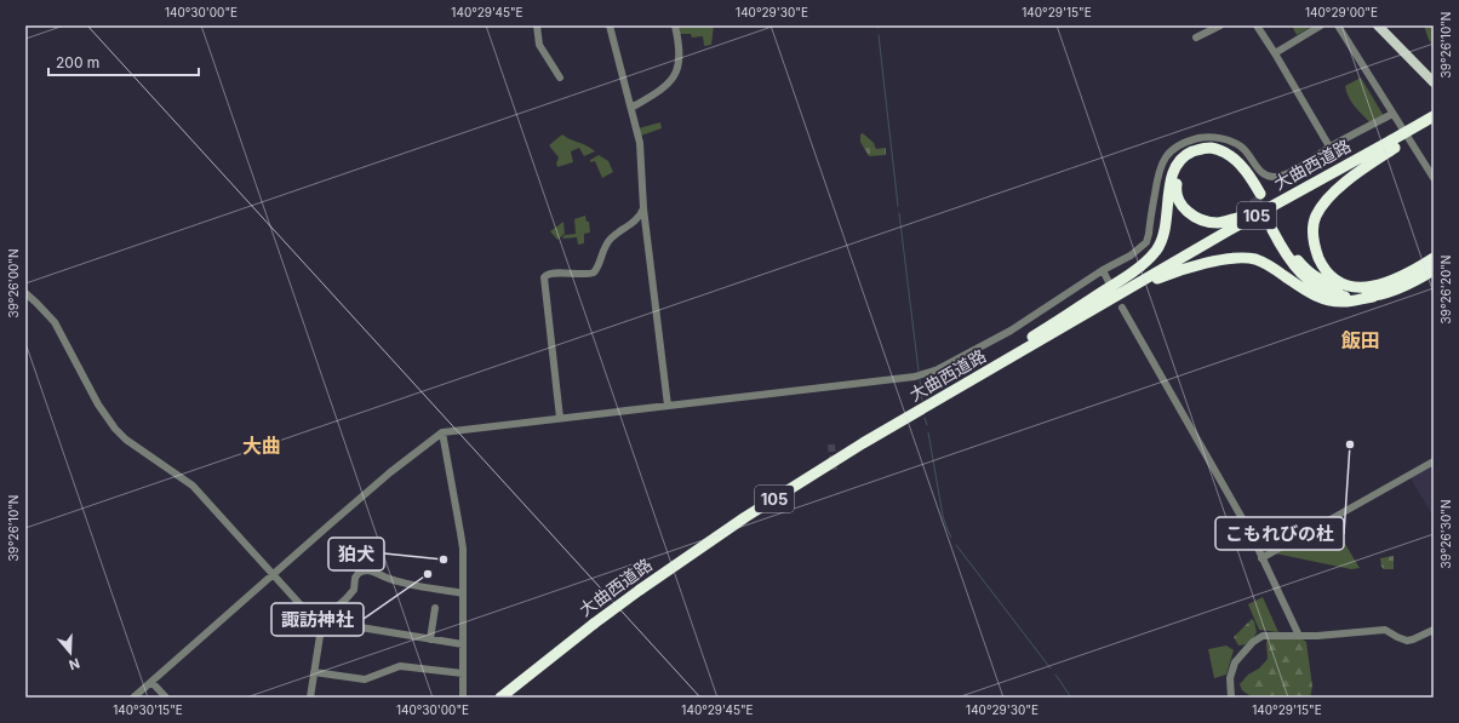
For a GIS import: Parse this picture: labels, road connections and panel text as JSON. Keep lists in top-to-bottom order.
{
  "streets": {
    "highway": ["大曲西道路", "105"]
  },
  "districts": ["飯田", "大曲"],
  "places": ["こもれびの杜", "狛犬", "諏訪神社"],
  "scale_bar": "200 m",
  "north": "bottom",
  "coordinates": [
    "140°30'00\"E",
    "140°29'45\"E",
    "140°29'30\"E",
    "140°29'15\"E",
    "140°29'00\"E",
    "39°26'10\"N",
    "39°26'00\"N",
    "39°26'20\"N",
    "39°26'30\"N",
    "140°30'15\"E"
  ]
}
